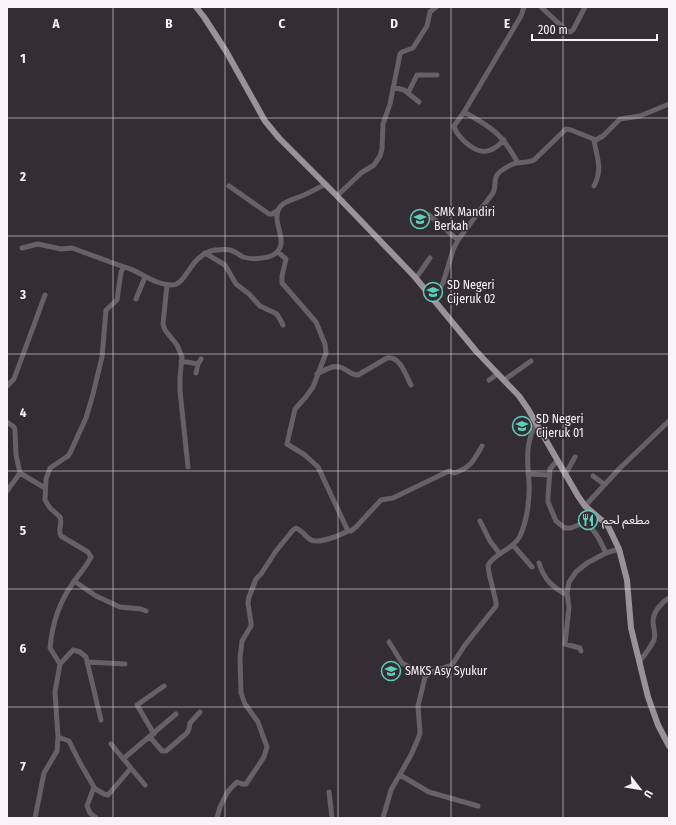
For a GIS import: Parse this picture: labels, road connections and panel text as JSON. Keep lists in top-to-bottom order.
{
  "places": {
    "school or university": [
      "SMK Mandiri Berkah",
      "SD Negeri Cijeruk 02",
      "SD Negeri Cijeruk 01",
      "SMKS Asy Syukur"
    ],
    "restaurant": ["مطعم لحم"]
  },
  "scale_bar": "200 m",
  "north": "bottom right",
  "grid": {
    "columns": [
      "A",
      "B",
      "C",
      "D",
      "E"
    ],
    "rows": [
      "1",
      "2",
      "3",
      "4",
      "5",
      "6",
      "7"
    ]
  }
}
